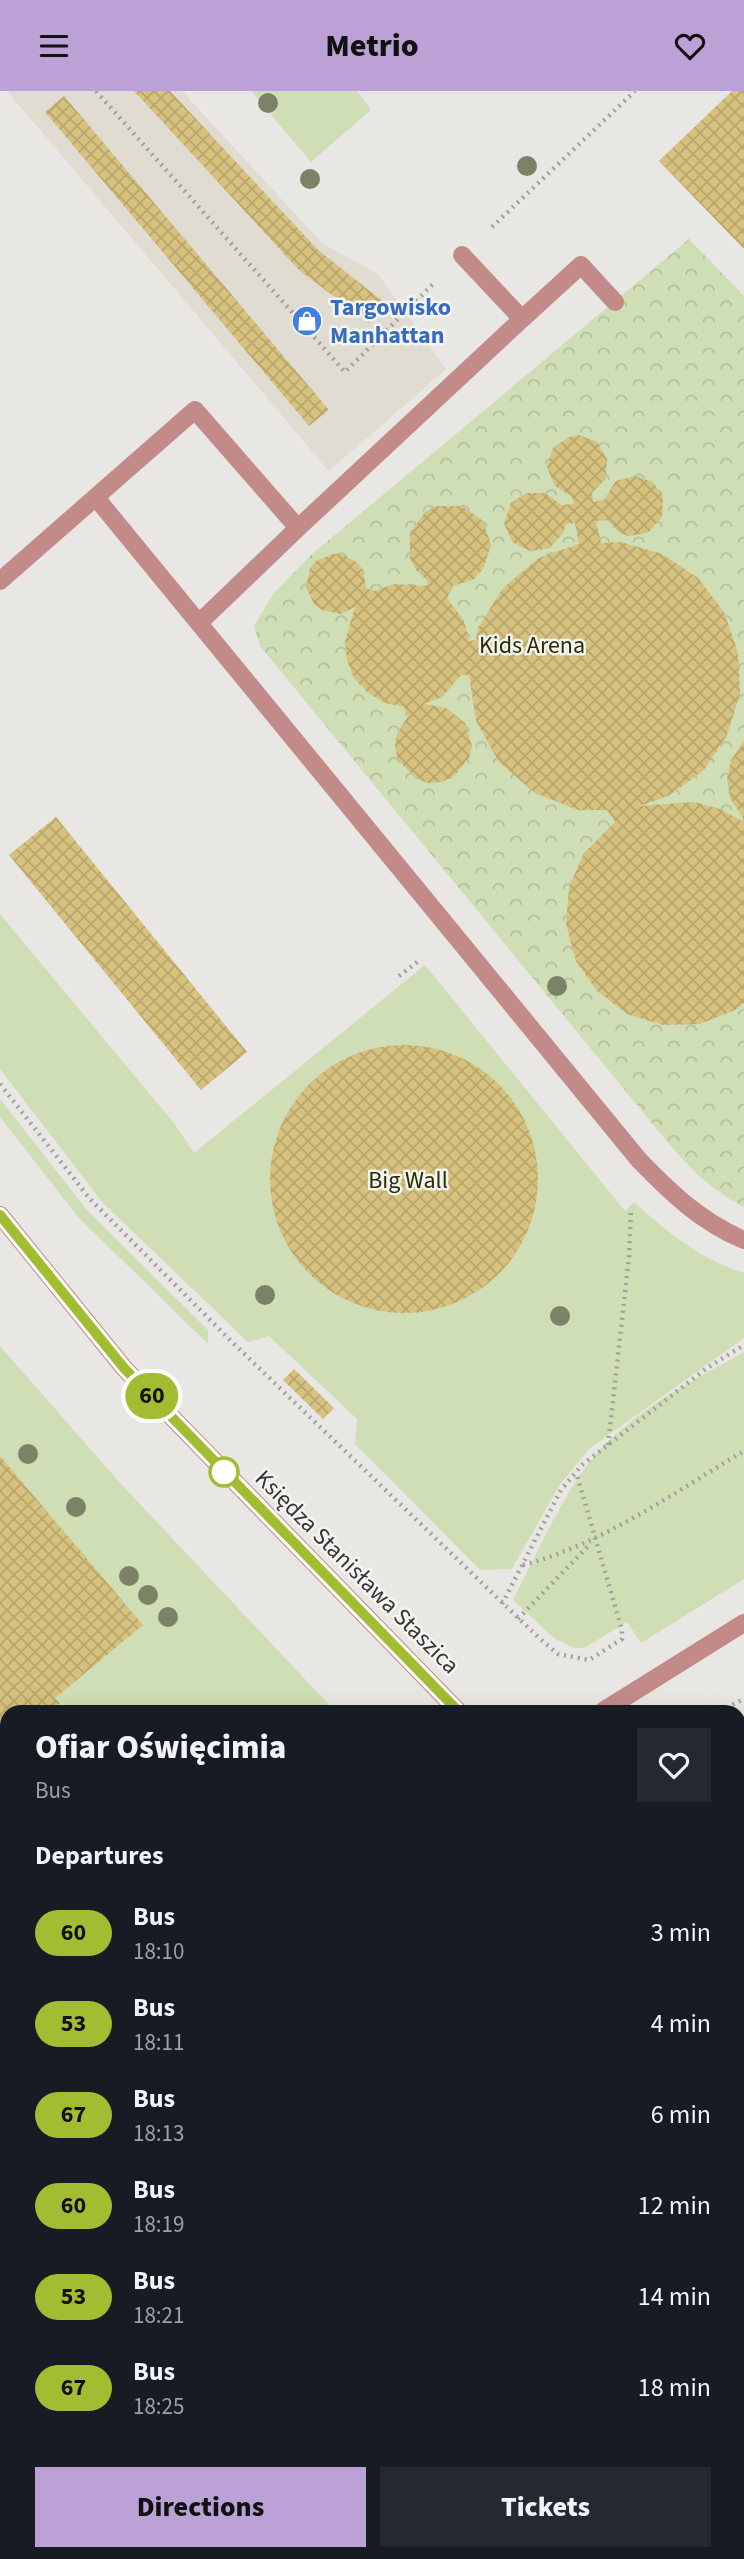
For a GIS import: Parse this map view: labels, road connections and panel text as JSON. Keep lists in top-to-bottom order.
{
  "streets": {
    "street": ["Księdza Stanisława Staszica"]
  },
  "parks": ["Kids Arena", "Big Wall"],
  "places": {
    "shop": ["Targowisko Manhattan"]
  },
  "lines": ["bus line 60"],
  "page": {
    "header": "Metrio",
    "on_map": "60",
    "heading": [
      ["Ofiar Oświęcimia", "Bus"],
      "Departures"
    ],
    "list": [
      {
        "mark": "60",
        "name": "Bus",
        "note": "18:10",
        "value": "3 min"
      },
      {
        "mark": "53",
        "name": "Bus",
        "note": "18:11",
        "value": "4 min"
      },
      {
        "mark": "67",
        "name": "Bus",
        "note": "18:13",
        "value": "6 min"
      },
      {
        "mark": "60",
        "name": "Bus",
        "note": "18:19",
        "value": "12 min"
      },
      {
        "mark": "53",
        "name": "Bus",
        "note": "18:21",
        "value": "14 min"
      },
      {
        "mark": "67",
        "name": "Bus",
        "note": "18:25",
        "value": "18 min"
      }
    ],
    "buttons": ["Directions", "Tickets"]
  }
}
